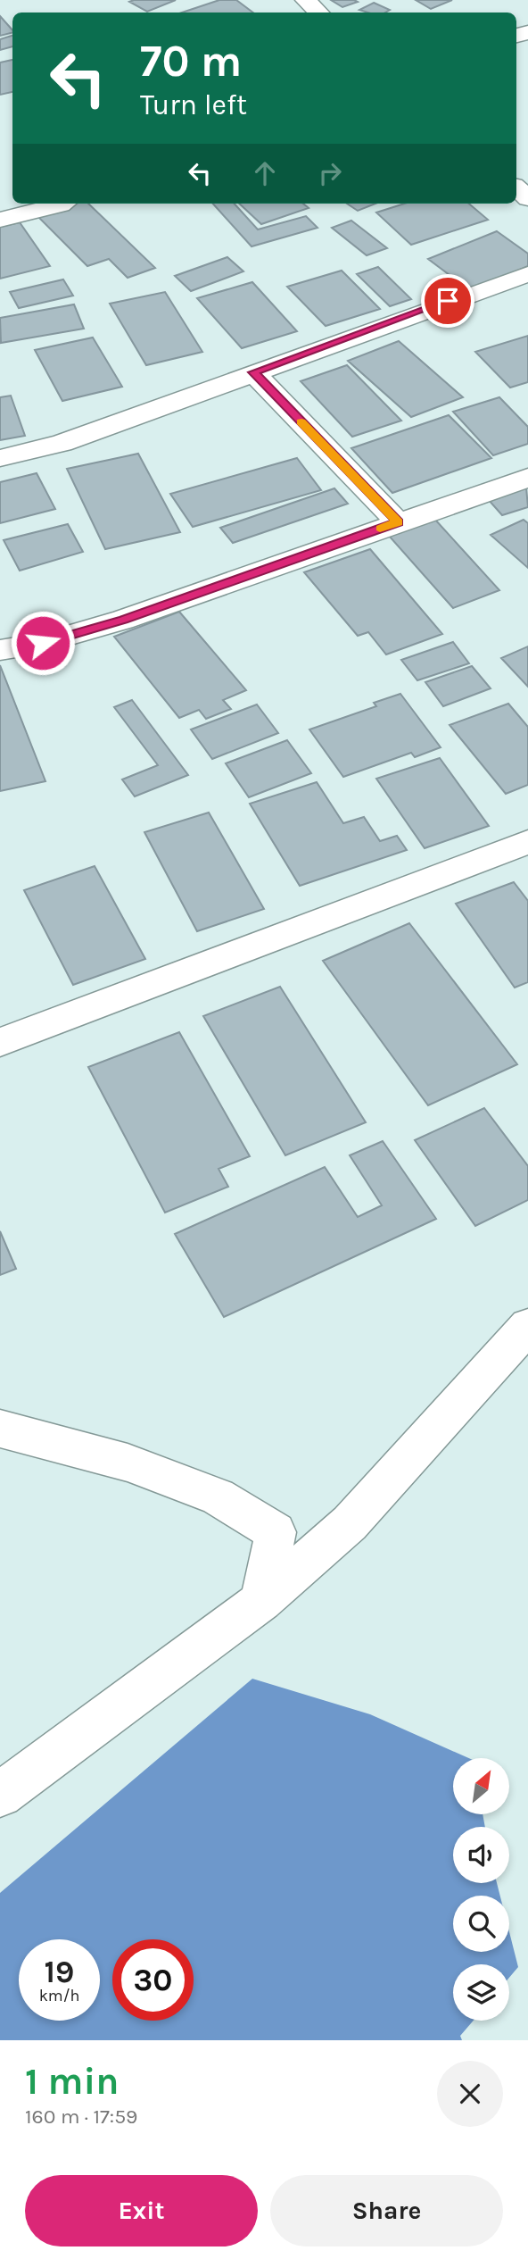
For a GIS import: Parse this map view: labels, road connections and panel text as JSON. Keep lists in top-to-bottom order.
{
  "north": "top right",
  "page": {
    "turn": ["70 m", "Turn left"],
    "speed": "19 km/h",
    "limit": "30",
    "heading": ["1 min", "160 m · 17:59"],
    "buttons": ["Exit", "Share"]
  }
}
